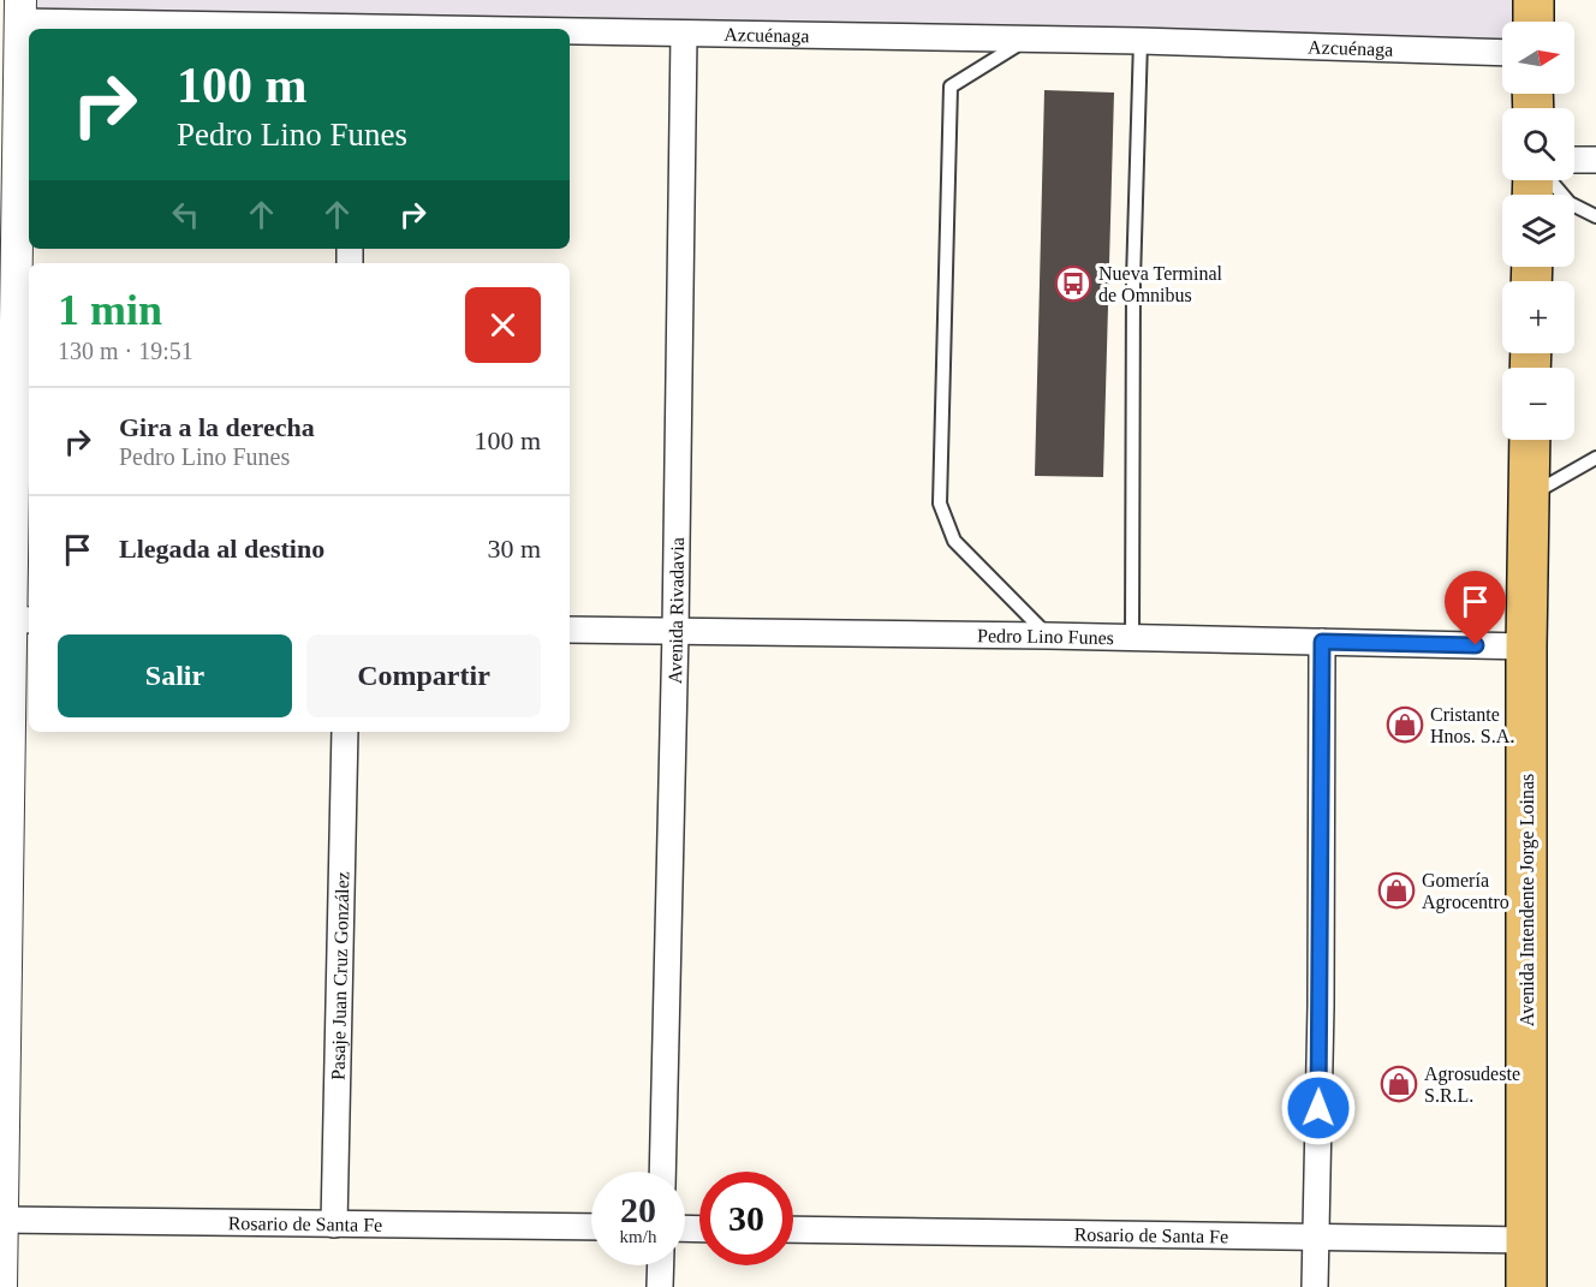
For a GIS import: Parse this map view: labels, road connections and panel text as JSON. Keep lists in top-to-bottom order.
{
  "streets": {
    "main road": ["Avenida Intendente Jorge Loinas"],
    "street": [
      "Azcuénaga",
      "Avenida Rivadavia",
      "Pedro Lino Funes",
      "Pasaje Juan Cruz González",
      "Rosario de Santa Fe"
    ]
  },
  "crossings": [
    ["Azcuénaga", "Avenida Rivadavia"],
    ["Avenida Rivadavia", "Pedro Lino Funes"],
    ["Pedro Lino Funes", "Avenida Intendente Jorge Loinas"],
    ["Avenida Intendente Jorge Loinas", "Rosario de Santa Fe"],
    ["Pasaje Juan Cruz González", "Rosario de Santa Fe"]
  ],
  "places": {
    "bus stop": ["Nueva Terminal de Omnibus"],
    "shop": ["Cristante Hnos. S.A.", "Gomería Agrocentro", "Agrosudeste S.R.L."]
  },
  "north": "right",
  "page": {
    "map_buttons": ["+", "−"],
    "turn": ["100 m", "Pedro Lino Funes"],
    "heading": ["1 min", "130 m · 19:51"],
    "list": [
      {
        "name": "Gira a la derecha",
        "note": "Pedro Lino Funes",
        "value": "100 m"
      },
      {
        "name": "Llegada al destino",
        "value": "30 m"
      }
    ],
    "buttons": ["Salir", "Compartir"],
    "speed": "20 km/h",
    "limit": "30"
  }
}
